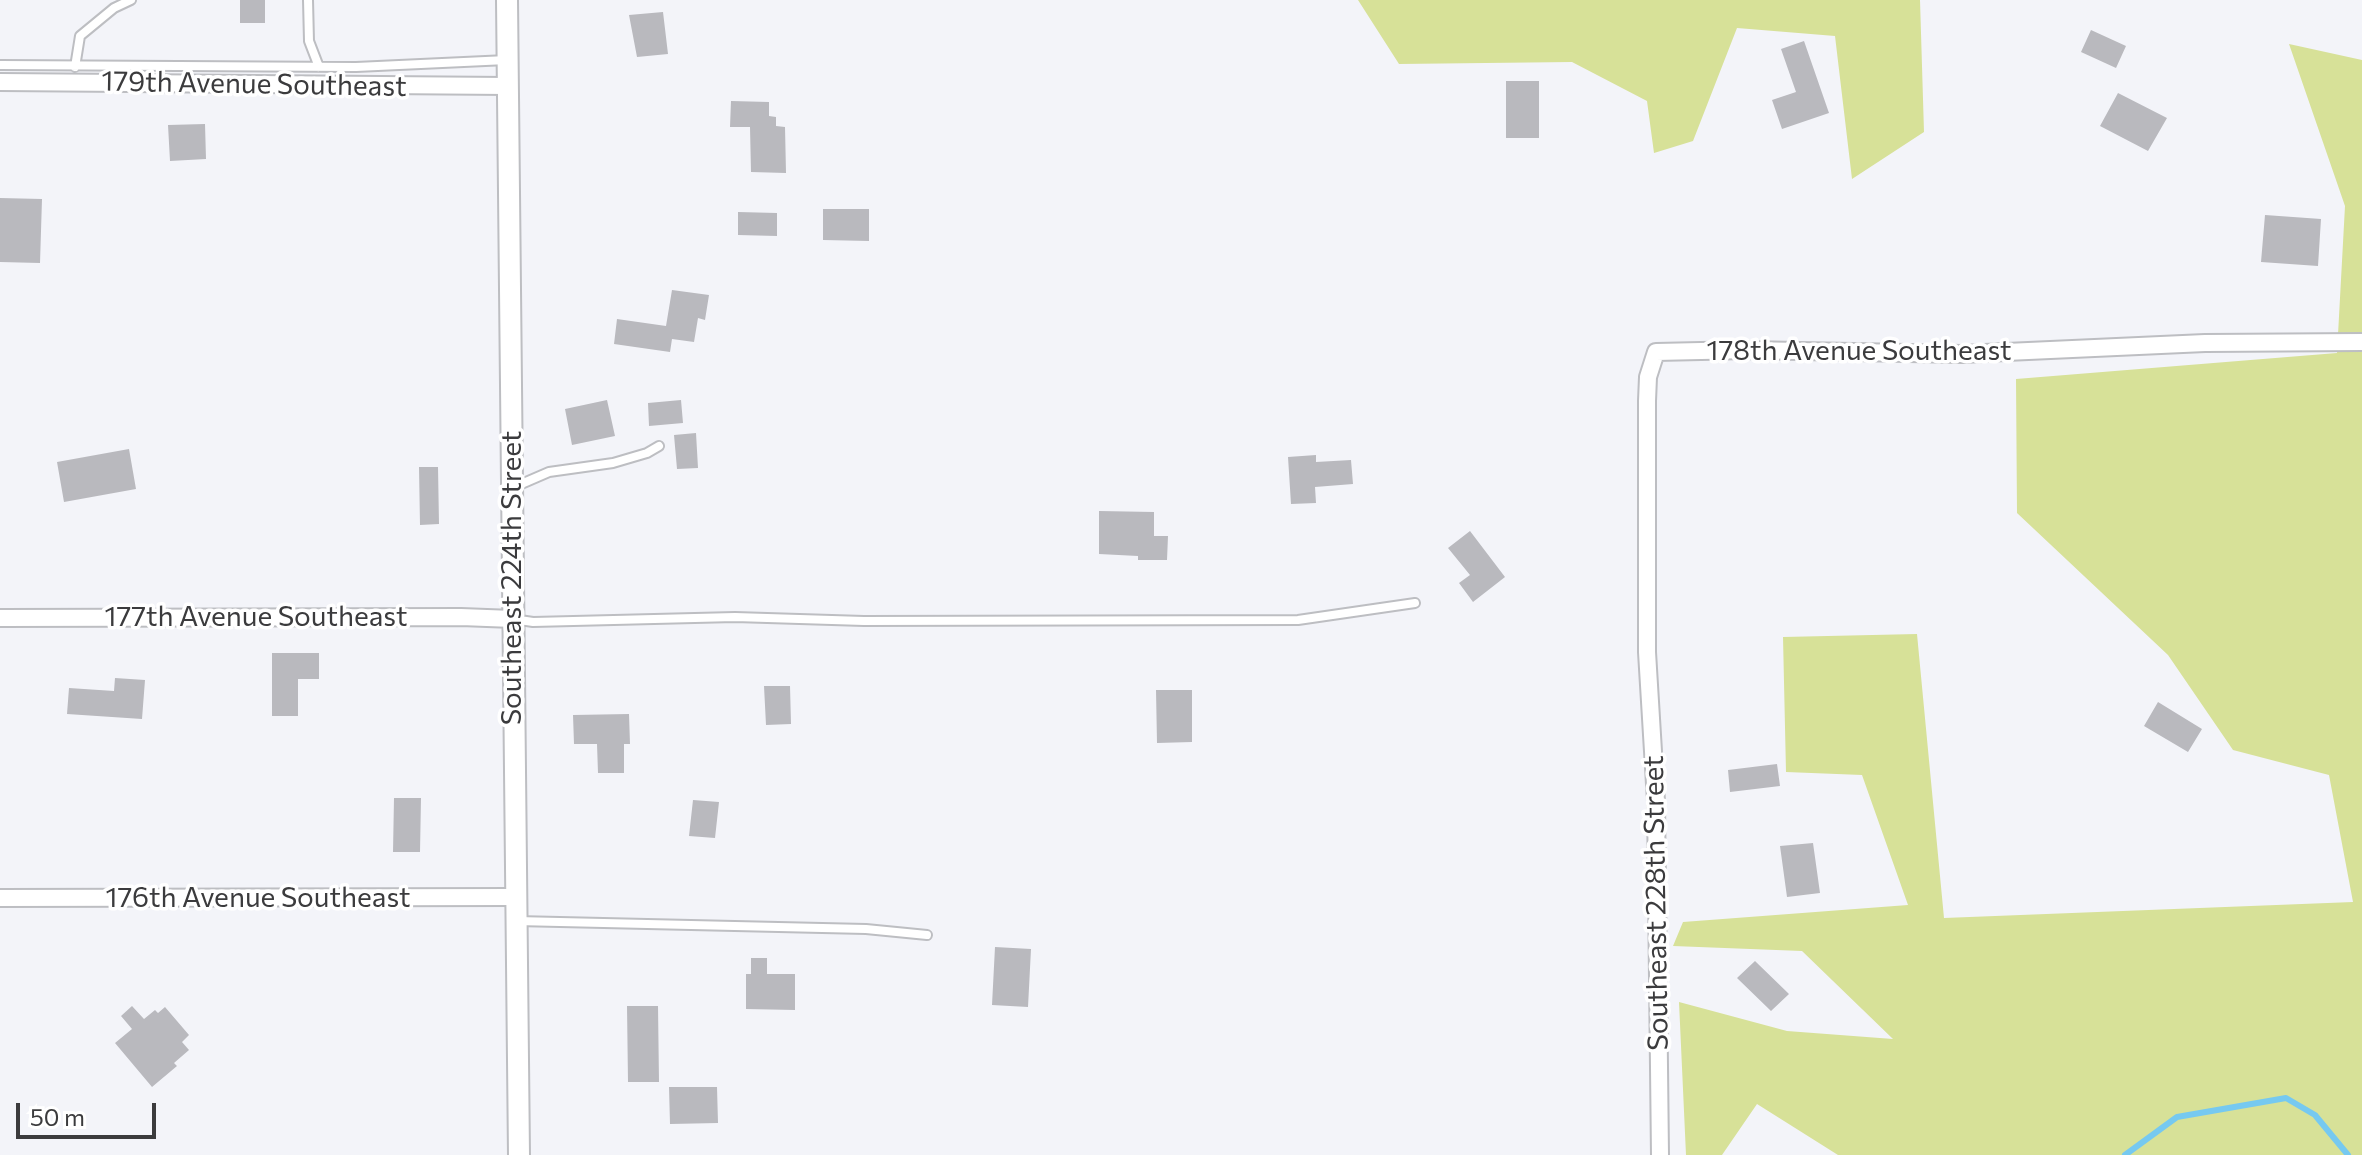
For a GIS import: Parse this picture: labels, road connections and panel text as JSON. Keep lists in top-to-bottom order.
{
  "streets": {
    "street": [
      "179th Avenue Southeast",
      "178th Avenue Southeast",
      "Southeast 224th Street",
      "177th Avenue Southeast",
      "176th Avenue Southeast",
      "Southeast 228th Street"
    ]
  },
  "crossings": [
    ["179th Avenue Southeast", "Southeast 224th Street"],
    ["178th Avenue Southeast", "Southeast 228th Street"],
    ["Southeast 224th Street", "177th Avenue Southeast"],
    ["Southeast 224th Street", "176th Avenue Southeast"]
  ],
  "scale_bar": "50 m"
}
